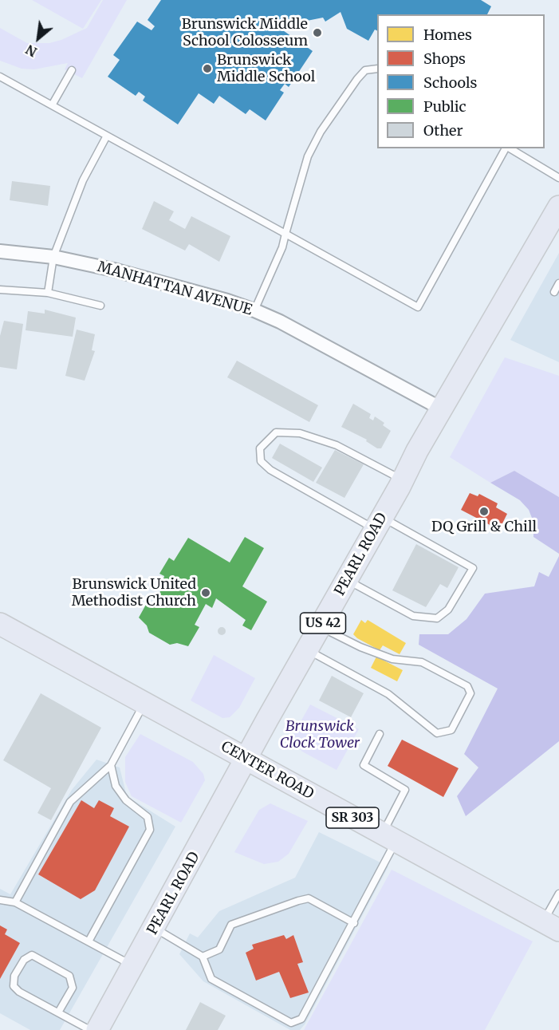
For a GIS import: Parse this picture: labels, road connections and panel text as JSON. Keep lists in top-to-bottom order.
{
  "streets": {
    "main road": [
      "PEARL ROAD",
      "US 42",
      "CENTER ROAD",
      "SR 303"
    ],
    "street": ["MANHATTAN AVENUE"]
  },
  "crossings": [
    ["MANHATTAN AVENUE", "PEARL ROAD"],
    ["PEARL ROAD", "CENTER ROAD"]
  ],
  "parks": ["Brunswick Clock Tower"],
  "places": [
    "Brunswick Middle School Colosseum",
    "Brunswick Middle School",
    "DQ Grill & Chill",
    "Brunswick United Methodist Church"
  ],
  "legend": [
    "Homes",
    "Shops",
    "Schools",
    "Public",
    "Other"
  ],
  "north": "bottom left"
}
